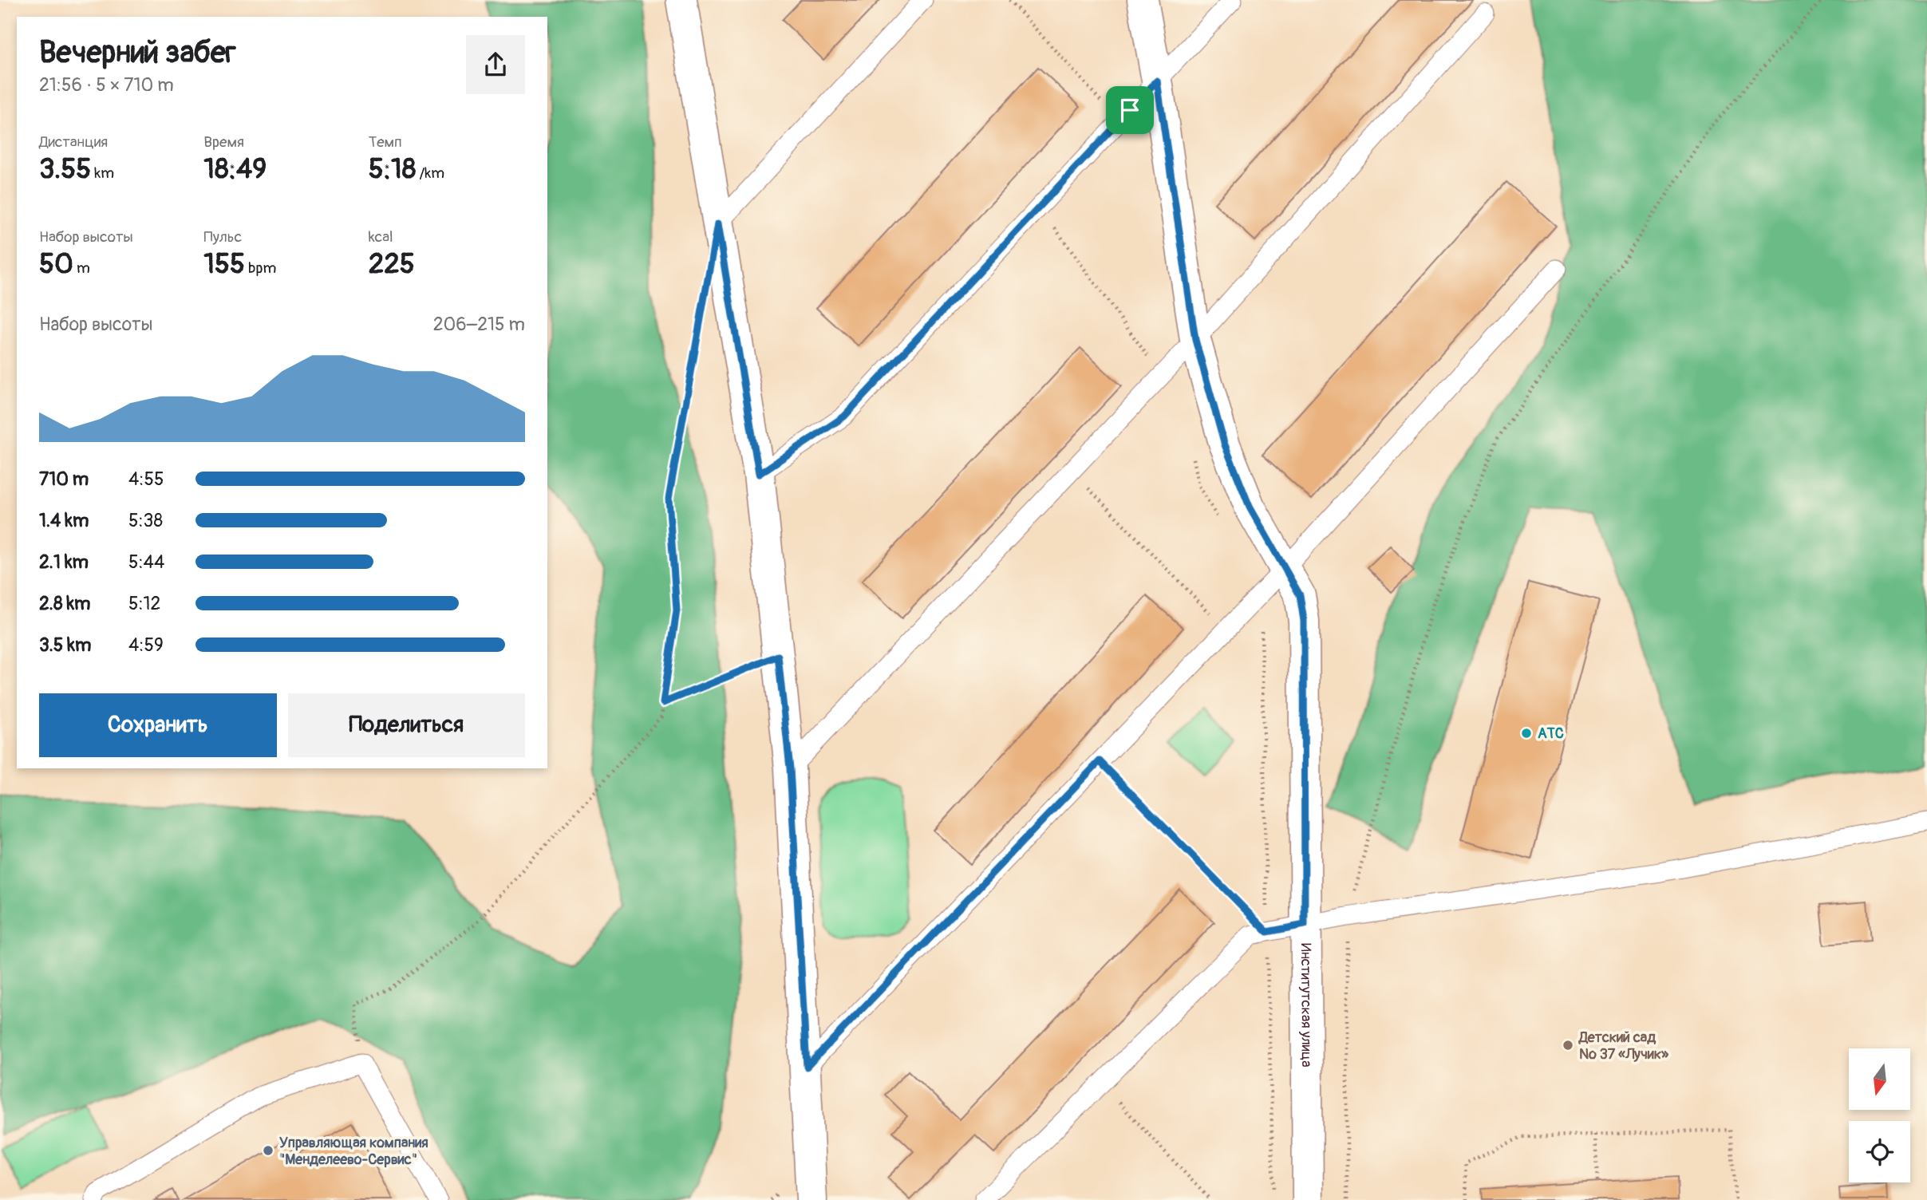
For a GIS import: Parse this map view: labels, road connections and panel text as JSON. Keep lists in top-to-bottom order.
{
  "streets": {
    "street": ["Институтская улица"]
  },
  "places": ["АТС", "Детский сад № 37 «Лучик»", "Управляющая компания \"Менделеево-Сервис\""],
  "north": "bottom",
  "page": {
    "heading": ["Вечерний забег", "21:56 · 5 × 710 m"],
    "stats": [
      ["Дистанция", "3.55 km"],
      ["Время", "18:49"],
      ["Темп", "5:18 /km"],
      ["Набор высоты", "50 m"],
      ["Пульс", "155 bpm"],
      ["kcal", "225"]
    ],
    "chart": ["Набор высоты", "206–215 m"],
    "list": [
      {
        "name": "710 m",
        "note": "4:55"
      },
      {
        "name": "1.4 km",
        "note": "5:38"
      },
      {
        "name": "2.1 km",
        "note": "5:44"
      },
      {
        "name": "2.8 km",
        "note": "5:12"
      },
      {
        "name": "3.5 km",
        "note": "4:59"
      }
    ],
    "buttons": ["Сохранить", "Поделиться"]
  }
}
